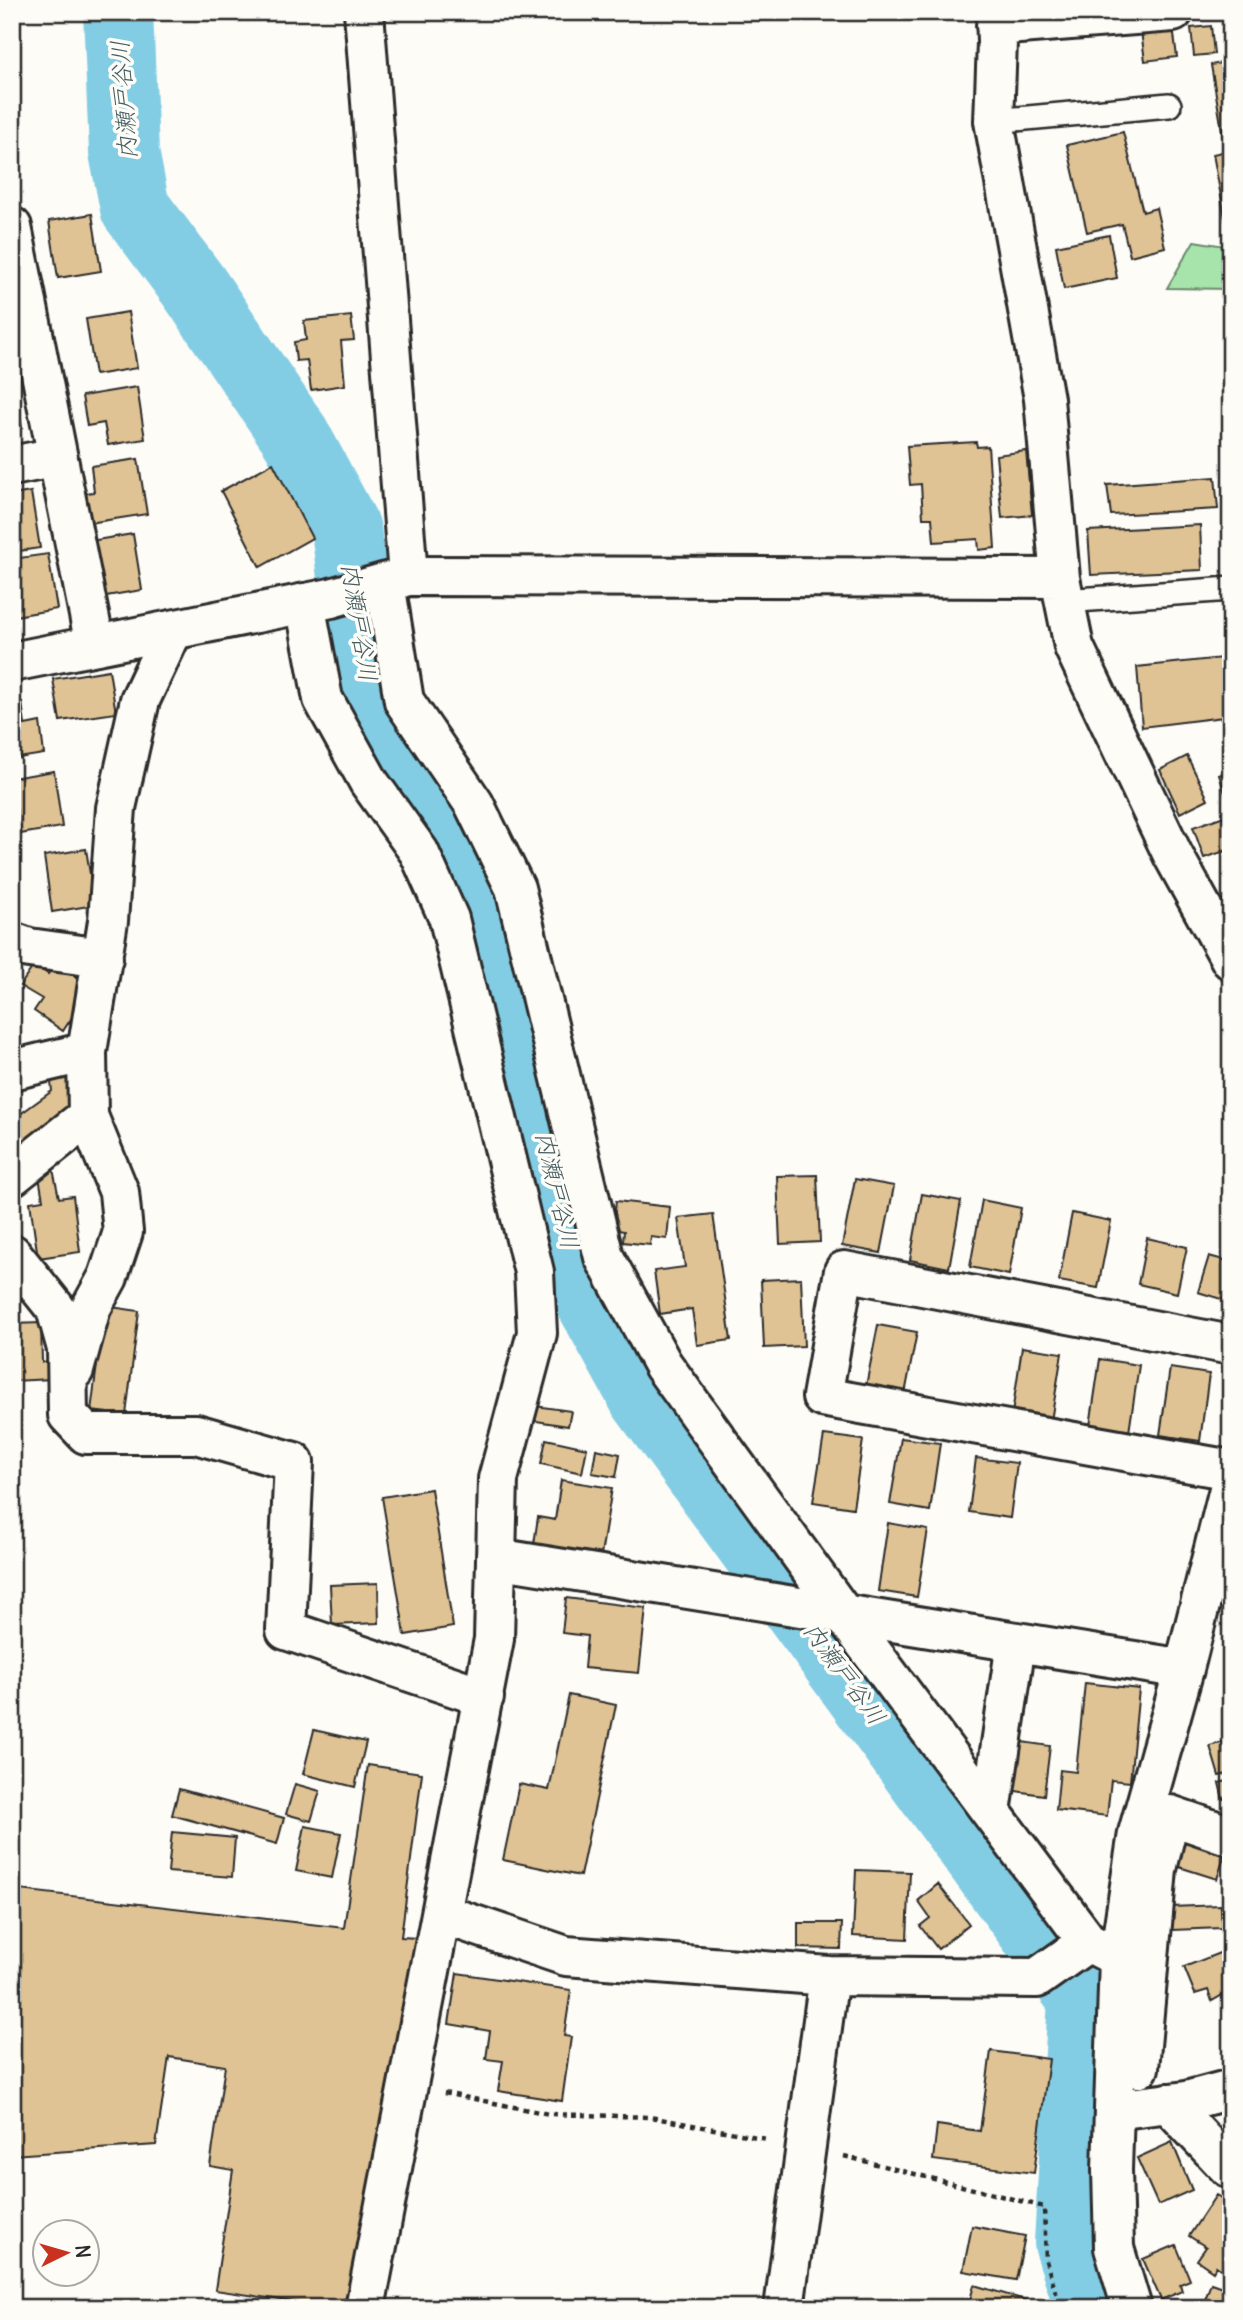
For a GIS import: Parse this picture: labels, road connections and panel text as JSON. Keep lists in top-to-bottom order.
{
  "water": ["内瀬戸谷川"],
  "north": "right"
}
